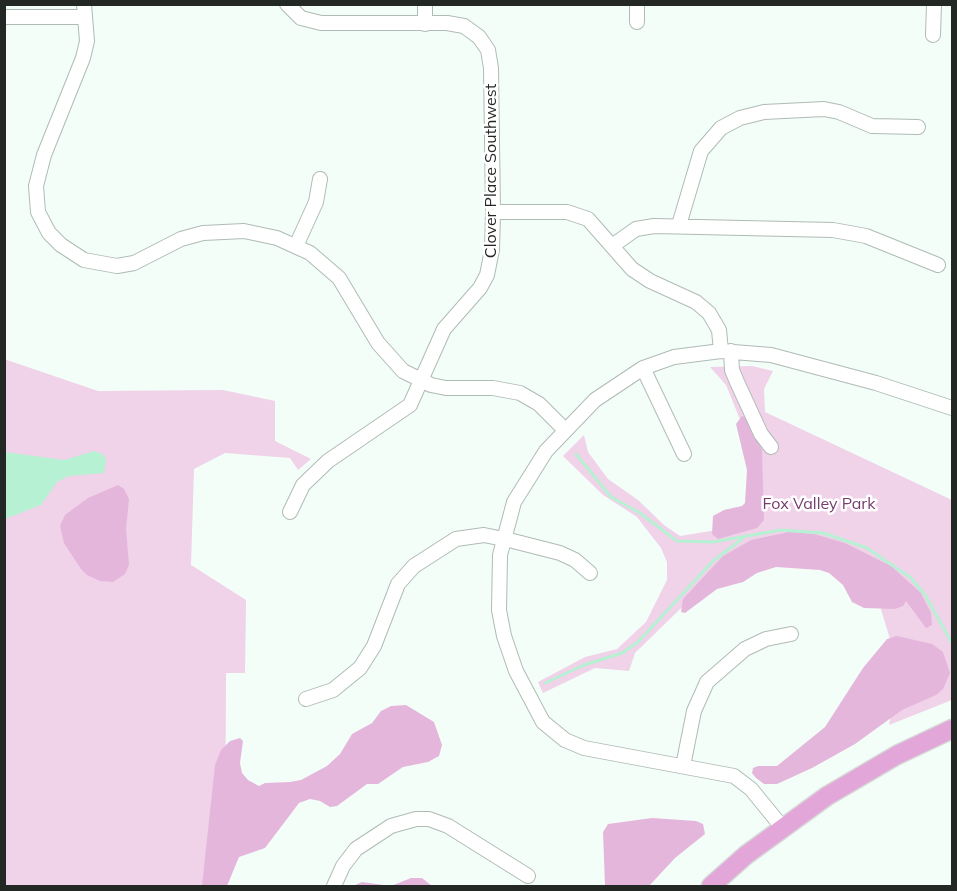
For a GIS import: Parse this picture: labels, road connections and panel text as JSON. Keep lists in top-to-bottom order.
{
  "streets": {
    "street": ["Clover Place Southwest"]
  },
  "parks": ["Fox Valley Park"]
}
